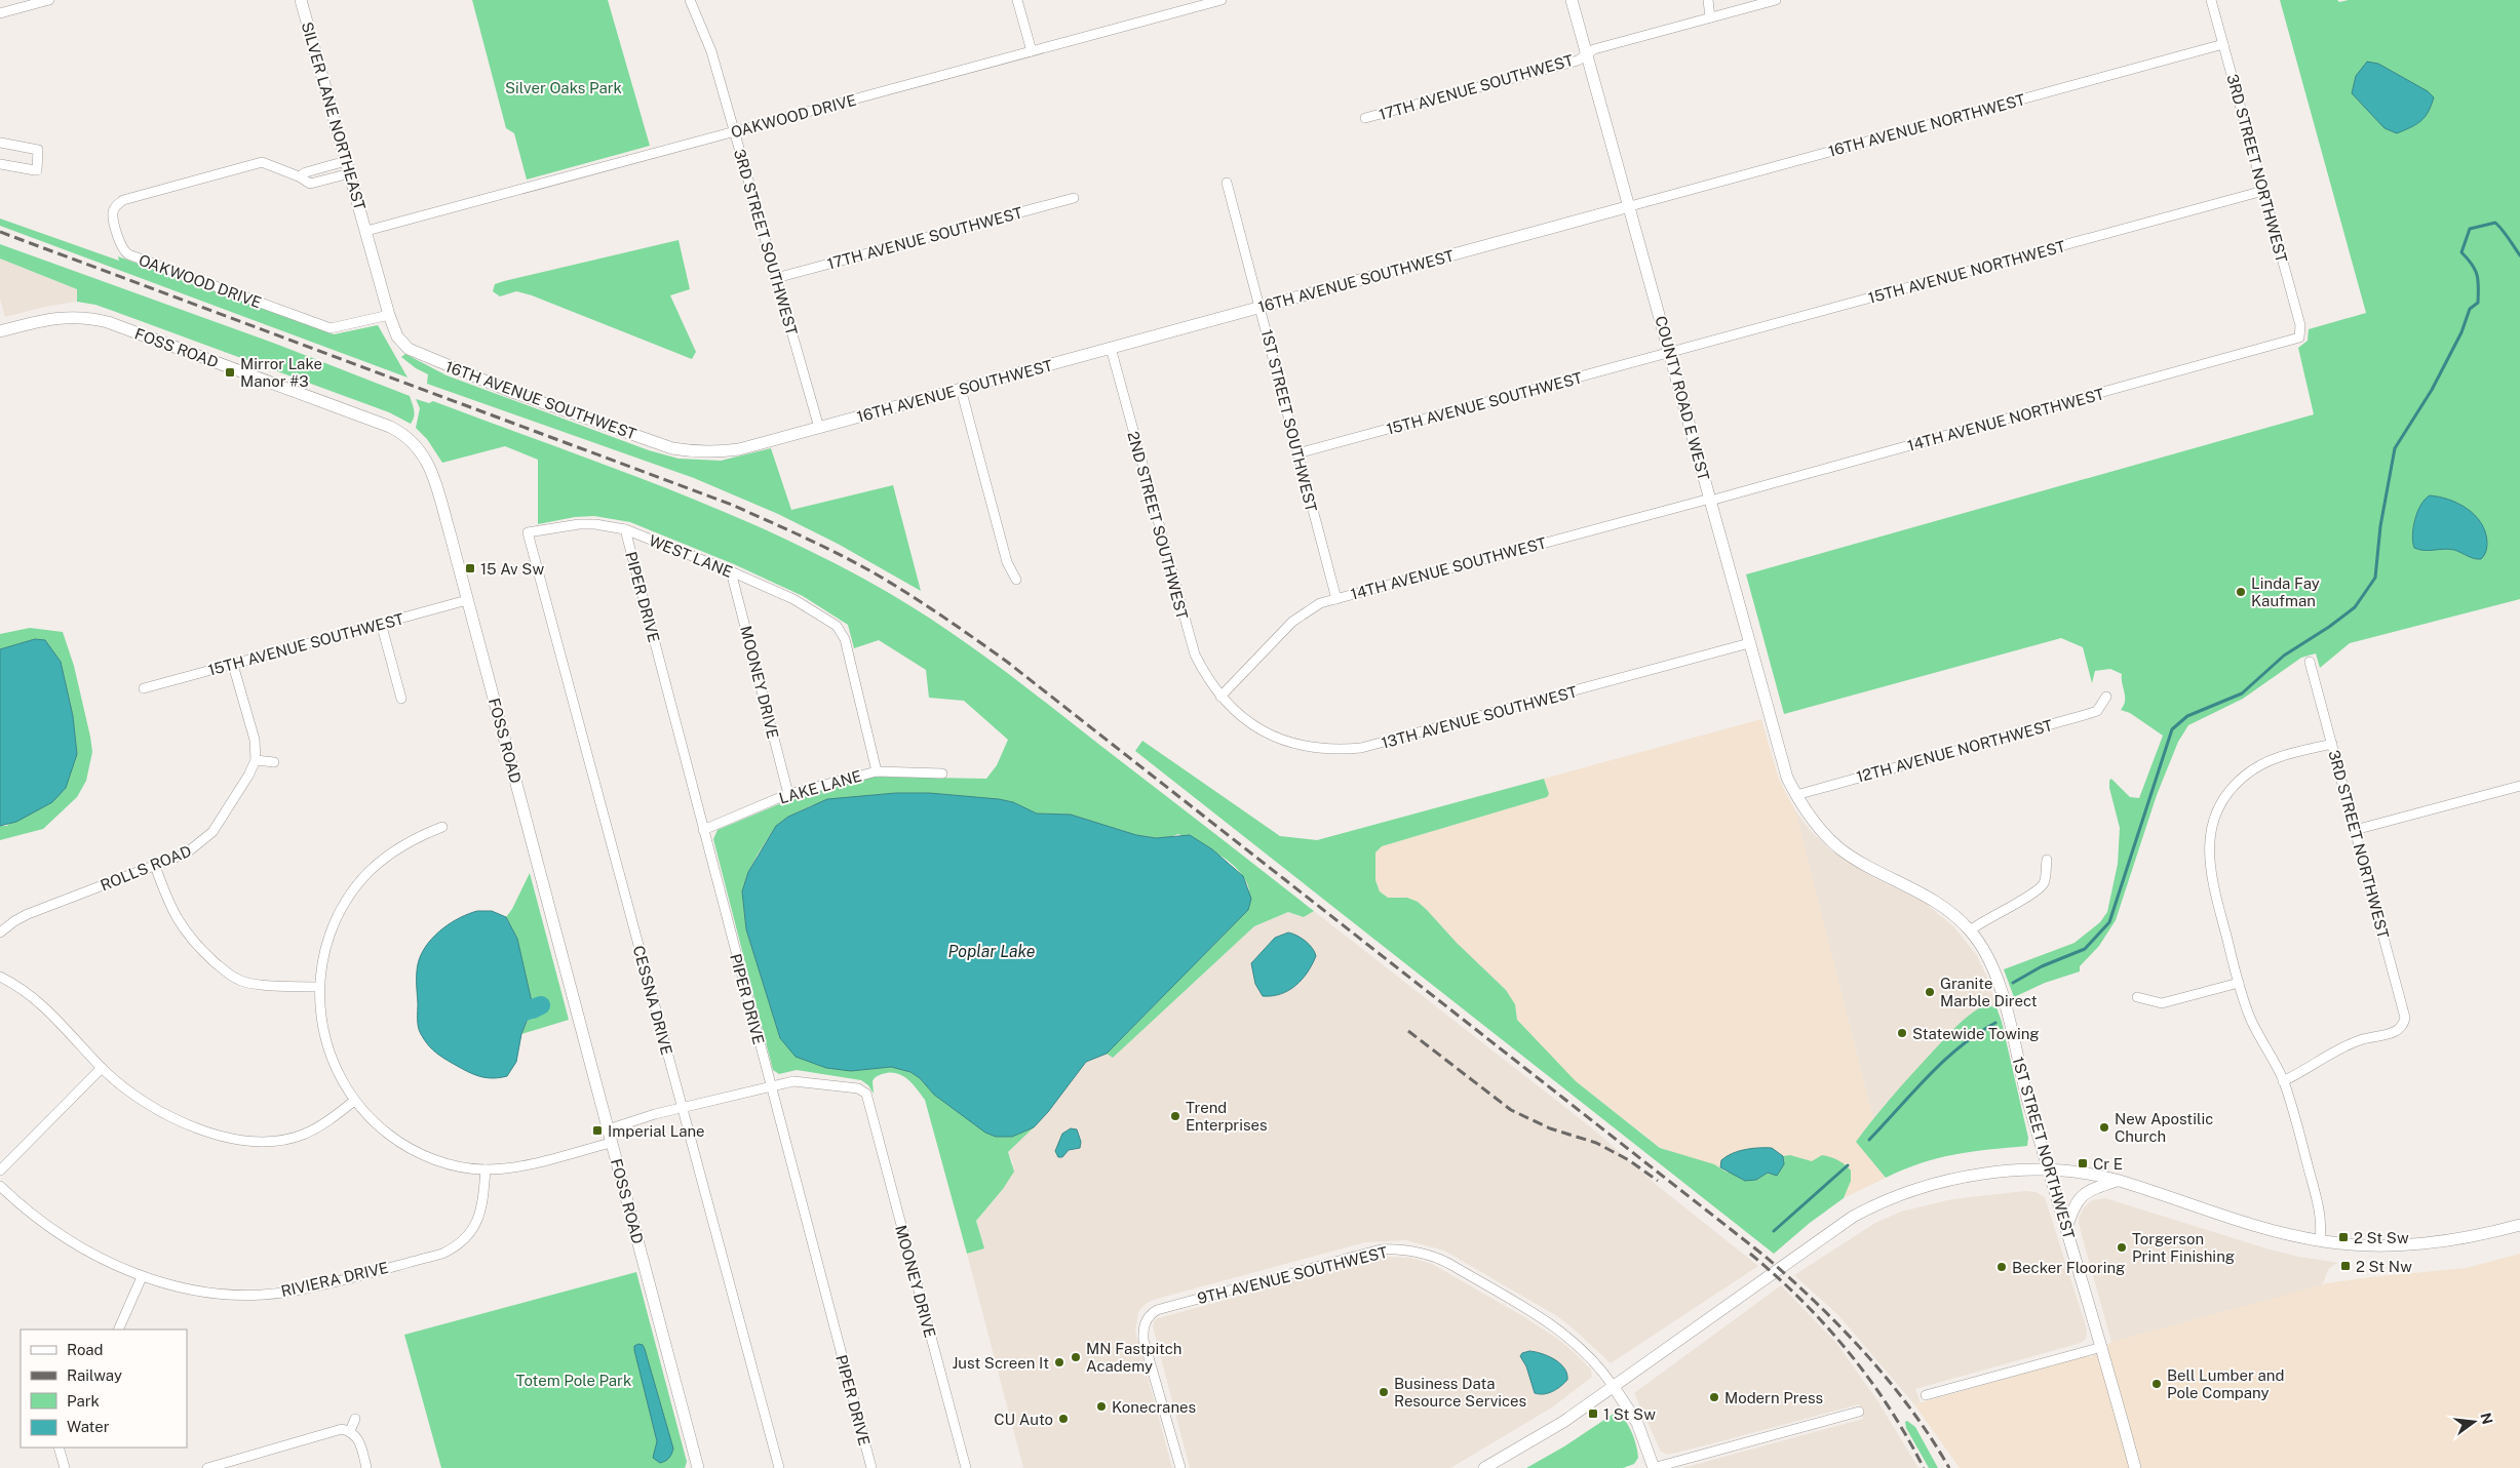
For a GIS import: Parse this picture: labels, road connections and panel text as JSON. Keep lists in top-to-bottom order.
{
  "streets": {
    "street": [
      "17TH AVENUE SOUTHWEST",
      "SILVER LANE NORTHEAST",
      "OAKWOOD DRIVE",
      "16TH AVENUE NORTHWEST",
      "3RD STREET NORTHWEST",
      "3RD STREET SOUTHWEST",
      "15TH AVENUE NORTHWEST",
      "16TH AVENUE SOUTHWEST",
      "FOSS ROAD",
      "COUNTY ROAD E WEST",
      "15TH AVENUE SOUTHWEST",
      "14TH AVENUE NORTHWEST",
      "1ST STREET SOUTHWEST",
      "2ND STREET SOUTHWEST",
      "WEST LANE",
      "14TH AVENUE SOUTHWEST",
      "PIPER DRIVE",
      "MOONEY DRIVE",
      "13TH AVENUE SOUTHWEST",
      "12TH AVENUE NORTHWEST",
      "LAKE LANE",
      "ROLLS ROAD",
      "CESSNA DRIVE",
      "1ST STREET NORTHWEST",
      "9TH AVENUE SOUTHWEST",
      "RIVIERA DRIVE"
    ]
  },
  "crossings": [
    ["17TH AVENUE SOUTHWEST", "3RD STREET SOUTHWEST"],
    ["17TH AVENUE SOUTHWEST", "COUNTY ROAD E WEST"],
    ["SILVER LANE NORTHEAST", "OAKWOOD DRIVE"],
    ["SILVER LANE NORTHEAST", "16TH AVENUE SOUTHWEST"],
    ["OAKWOOD DRIVE", "3RD STREET SOUTHWEST"],
    ["OAKWOOD DRIVE", "16TH AVENUE SOUTHWEST"],
    ["16TH AVENUE NORTHWEST", "3RD STREET NORTHWEST"],
    ["16TH AVENUE NORTHWEST", "16TH AVENUE SOUTHWEST"],
    ["16TH AVENUE NORTHWEST", "COUNTY ROAD E WEST"],
    ["3RD STREET NORTHWEST", "15TH AVENUE NORTHWEST"],
    ["3RD STREET NORTHWEST", "14TH AVENUE NORTHWEST"],
    ["3RD STREET SOUTHWEST", "16TH AVENUE SOUTHWEST"],
    ["15TH AVENUE NORTHWEST", "COUNTY ROAD E WEST"],
    ["15TH AVENUE NORTHWEST", "15TH AVENUE SOUTHWEST"],
    ["16TH AVENUE SOUTHWEST", "COUNTY ROAD E WEST"],
    ["16TH AVENUE SOUTHWEST", "1ST STREET SOUTHWEST"],
    ["16TH AVENUE SOUTHWEST", "2ND STREET SOUTHWEST"],
    ["FOSS ROAD", "15TH AVENUE SOUTHWEST"],
    ["COUNTY ROAD E WEST", "15TH AVENUE SOUTHWEST"],
    ["COUNTY ROAD E WEST", "14TH AVENUE NORTHWEST"],
    ["COUNTY ROAD E WEST", "14TH AVENUE SOUTHWEST"],
    ["COUNTY ROAD E WEST", "13TH AVENUE SOUTHWEST"],
    ["COUNTY ROAD E WEST", "12TH AVENUE NORTHWEST"],
    ["COUNTY ROAD E WEST", "1ST STREET NORTHWEST"],
    ["15TH AVENUE SOUTHWEST", "1ST STREET SOUTHWEST"],
    ["14TH AVENUE NORTHWEST", "14TH AVENUE SOUTHWEST"],
    ["1ST STREET SOUTHWEST", "14TH AVENUE SOUTHWEST"],
    ["2ND STREET SOUTHWEST", "14TH AVENUE SOUTHWEST"],
    ["2ND STREET SOUTHWEST", "13TH AVENUE SOUTHWEST"],
    ["WEST LANE", "PIPER DRIVE"],
    ["WEST LANE", "MOONEY DRIVE"],
    ["WEST LANE", "LAKE LANE"],
    ["WEST LANE", "CESSNA DRIVE"],
    ["14TH AVENUE SOUTHWEST", "13TH AVENUE SOUTHWEST"],
    ["PIPER DRIVE", "MOONEY DRIVE"],
    ["PIPER DRIVE", "LAKE LANE"],
    ["MOONEY DRIVE", "LAKE LANE"],
    ["12TH AVENUE NORTHWEST", "1ST STREET NORTHWEST"]
  ],
  "water": ["Poplar Lake"],
  "parks": ["Silver Oaks Park", "Totem Pole Park"],
  "places": {
    "transit": [
      "Mirror Lake Manor #3",
      "15 Av Sw",
      "Imperial Lane",
      "Cr E",
      "2 St Sw",
      "2 St Nw",
      "1 St Sw"
    ],
    "other": [
      "Linda Fay Kaufman",
      "Granite Marble Direct",
      "Statewide Towing",
      "Trend Enterprises",
      "New Apostilic Church",
      "Torgerson Print Finishing",
      "Becker Flooring",
      "MN Fastpitch Academy",
      "Just Screen It",
      "Bell Lumber and Pole Company",
      "Business Data Resource Services",
      "Modern Press",
      "Konecranes",
      "CU Auto"
    ]
  },
  "legend": [
    "Road",
    "Railway",
    "Park",
    "Water"
  ],
  "north": "right"
}
